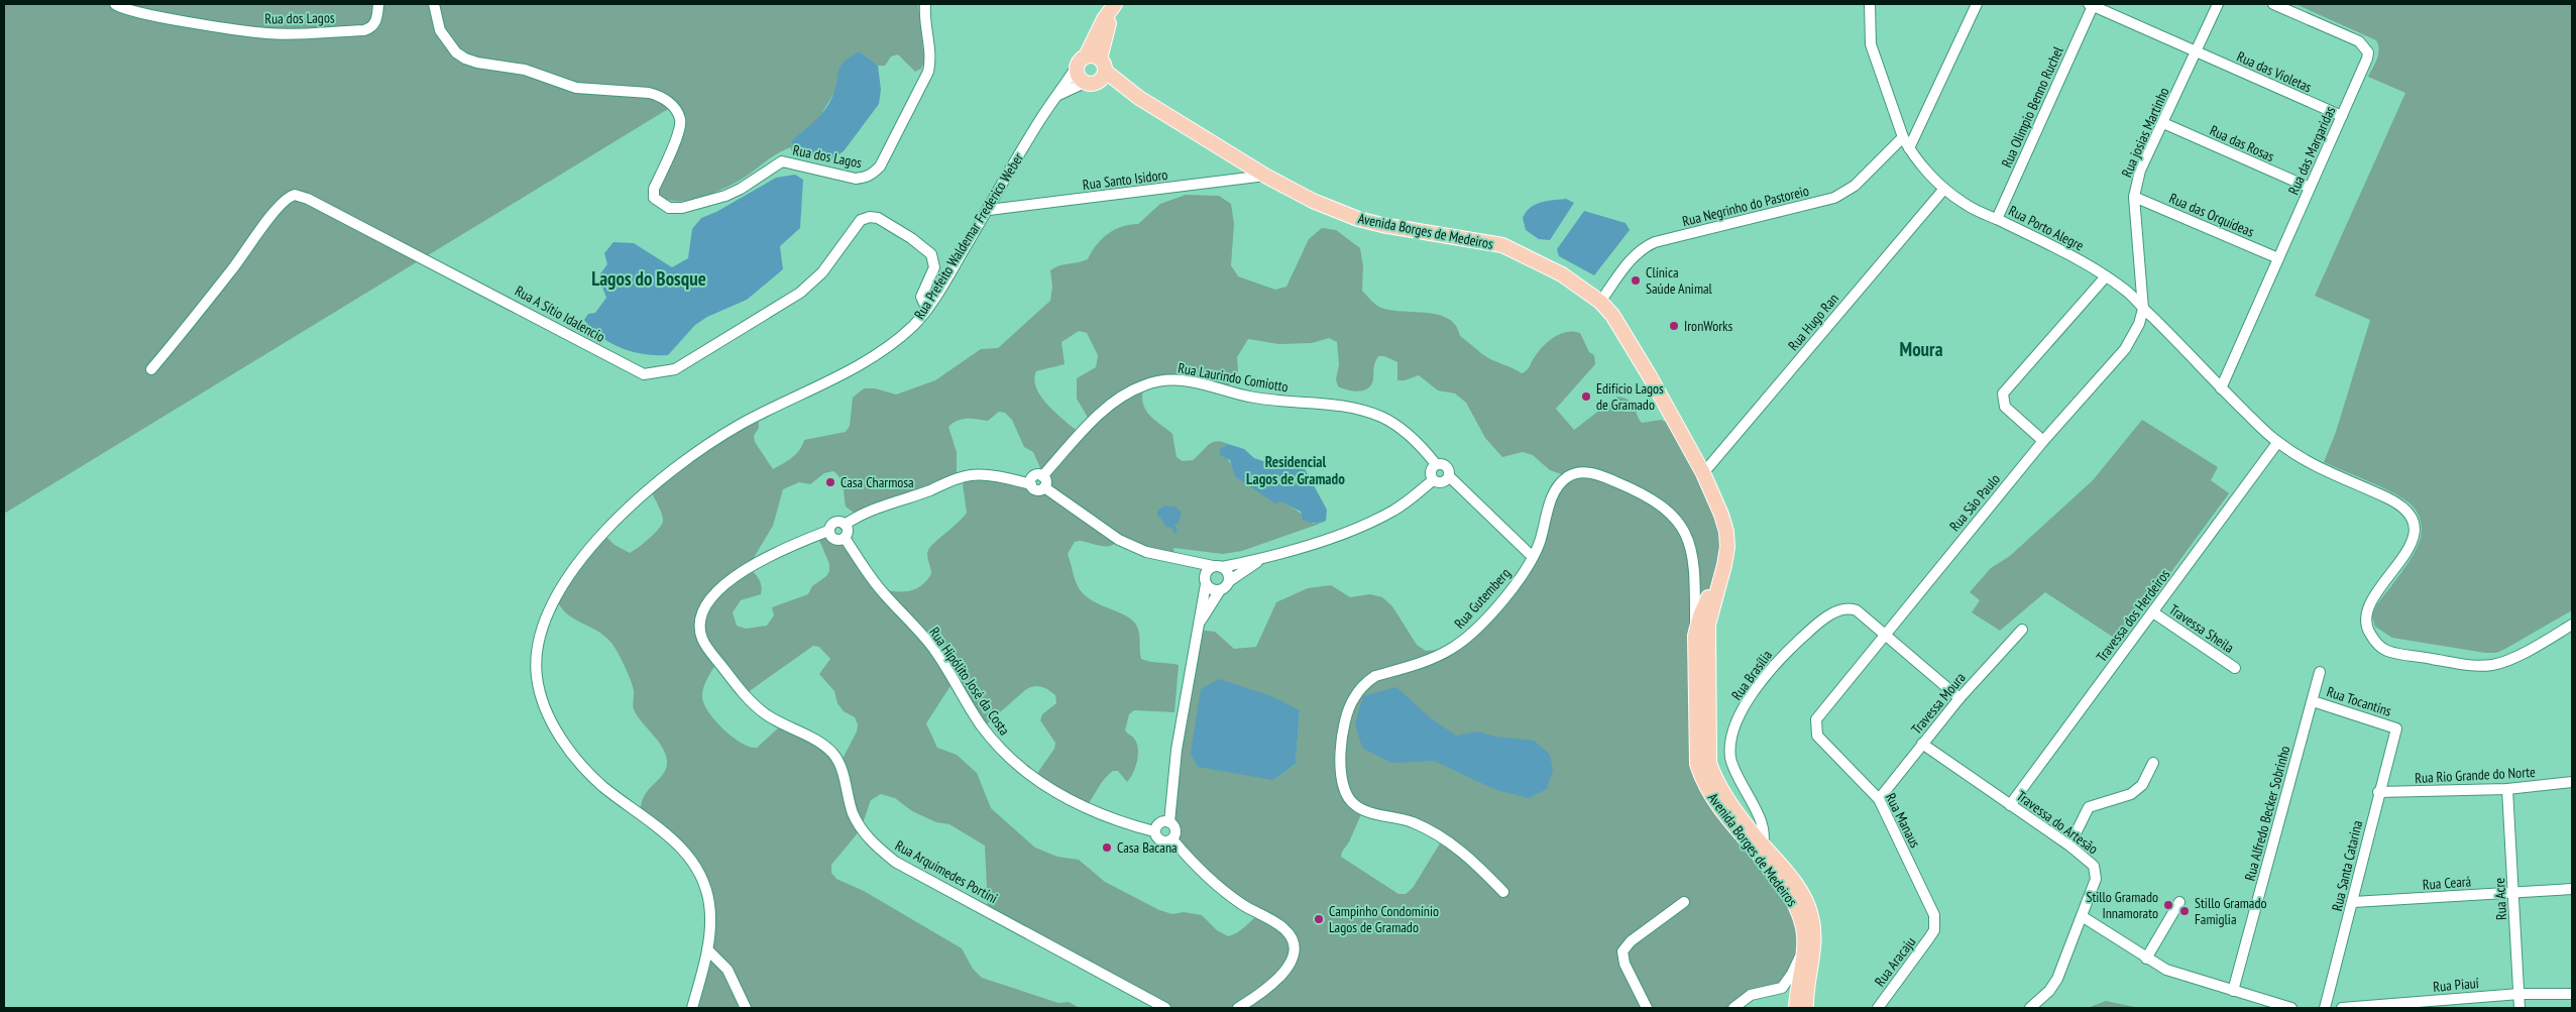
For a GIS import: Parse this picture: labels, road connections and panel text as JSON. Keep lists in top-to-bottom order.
{
  "streets": {
    "main road": ["Avenida Borges de Medeiros", "Rua Prefeito Waldemar Frederico Weber"],
    "street": [
      "Rua dos Lagos",
      "Rua das Violetas",
      "Rua Olimpio Benno Ruchel",
      "Rua josias Martinho",
      "Rua das Rosas",
      "Rua das Margaridas",
      "Rua Santo Isidoro",
      "Rua Negrinho do Pastoreio",
      "Rua das Orquídeas",
      "Rua Porto Alegre",
      "Rua A Sítio Idalencio",
      "Rua Hugo Ran",
      "Rua Laurindo Comiotto",
      "Rua São Paulo",
      "Rua Gutemberg",
      "Travessa dos Herdeiros",
      "Travessa Sheila",
      "Rua Brasília",
      "Rua Hipólito José da Costa",
      "Rua Tocantins",
      "Travessa Moura",
      "Rua Rio Grande do Norte",
      "Rua Alfredo Becker Sobrinho",
      "Rua Manaus",
      "Travessa do Artesão",
      "Rua Santa Catarina",
      "Rua Arquimedes Portini",
      "Rua Ceará",
      "Rua Acre",
      "Rua Aracaju",
      "Rua Piauí"
    ]
  },
  "crossings": [
    ["Rua das Violetas", "Rua Olimpio Benno Ruchel"],
    ["Rua das Violetas", "Rua josias Martinho"],
    ["Rua das Violetas", "Rua das Margaridas"],
    ["Rua Olimpio Benno Ruchel", "Rua Porto Alegre"],
    ["Rua josias Martinho", "Rua das Rosas"],
    ["Rua josias Martinho", "Rua das Orquídeas"],
    ["Rua josias Martinho", "Rua Porto Alegre"],
    ["Rua josias Martinho", "Rua São Paulo"],
    ["Rua das Rosas", "Rua das Margaridas"],
    ["Rua das Margaridas", "Rua das Orquídeas"],
    ["Rua das Margaridas", "Rua Porto Alegre"],
    ["Rua Santo Isidoro", "Avenida Borges de Medeiros"],
    ["Rua Santo Isidoro", "Rua Prefeito Waldemar Frederico Weber"],
    ["Rua Negrinho do Pastoreio", "Rua Porto Alegre"],
    ["Rua Negrinho do Pastoreio", "Avenida Borges de Medeiros"],
    ["Rua Porto Alegre", "Rua Hugo Ran"],
    ["Rua Porto Alegre", "Rua São Paulo"],
    ["Rua Porto Alegre", "Travessa dos Herdeiros"],
    ["Avenida Borges de Medeiros", "Rua Prefeito Waldemar Frederico Weber"],
    ["Avenida Borges de Medeiros", "Rua Hugo Ran"],
    ["Avenida Borges de Medeiros", "Rua Gutemberg"],
    ["Avenida Borges de Medeiros", "Rua Brasília"],
    ["Rua Prefeito Waldemar Frederico Weber", "Rua A Sítio Idalencio"],
    ["Rua São Paulo", "Rua Brasília"],
    ["Rua São Paulo", "Rua Manaus"],
    ["Travessa dos Herdeiros", "Travessa Sheila"],
    ["Travessa dos Herdeiros", "Travessa do Artesão"],
    ["Rua Brasília", "Travessa Moura"],
    ["Rua Hipólito José da Costa", "Rua Arquimedes Portini"],
    ["Rua Tocantins", "Rua Alfredo Becker Sobrinho"],
    ["Rua Tocantins", "Rua Santa Catarina"],
    ["Travessa Moura", "Rua Manaus"],
    ["Travessa Moura", "Travessa do Artesão"],
    ["Rua Rio Grande do Norte", "Rua Santa Catarina"],
    ["Rua Rio Grande do Norte", "Rua Acre"],
    ["Rua Manaus", "Rua Aracaju"],
    ["Rua Santa Catarina", "Rua Ceará"],
    ["Rua Ceará", "Rua Acre"],
    ["Rua Acre", "Rua Piauí"]
  ],
  "districts": ["Lagos do Bosque", "Moura", "Residencial Lagos de Gramado"],
  "places": [
    "Clínica Saúde Animal",
    "IronWorks",
    "Edifício Lagos de Gramado",
    "Casa Charmosa",
    "Casa Bacana",
    "Stillo Gramado Innamorato",
    "Stillo Gramado Famiglia",
    "Campinho Condomínio Lagos de Gramado"
  ]
}
